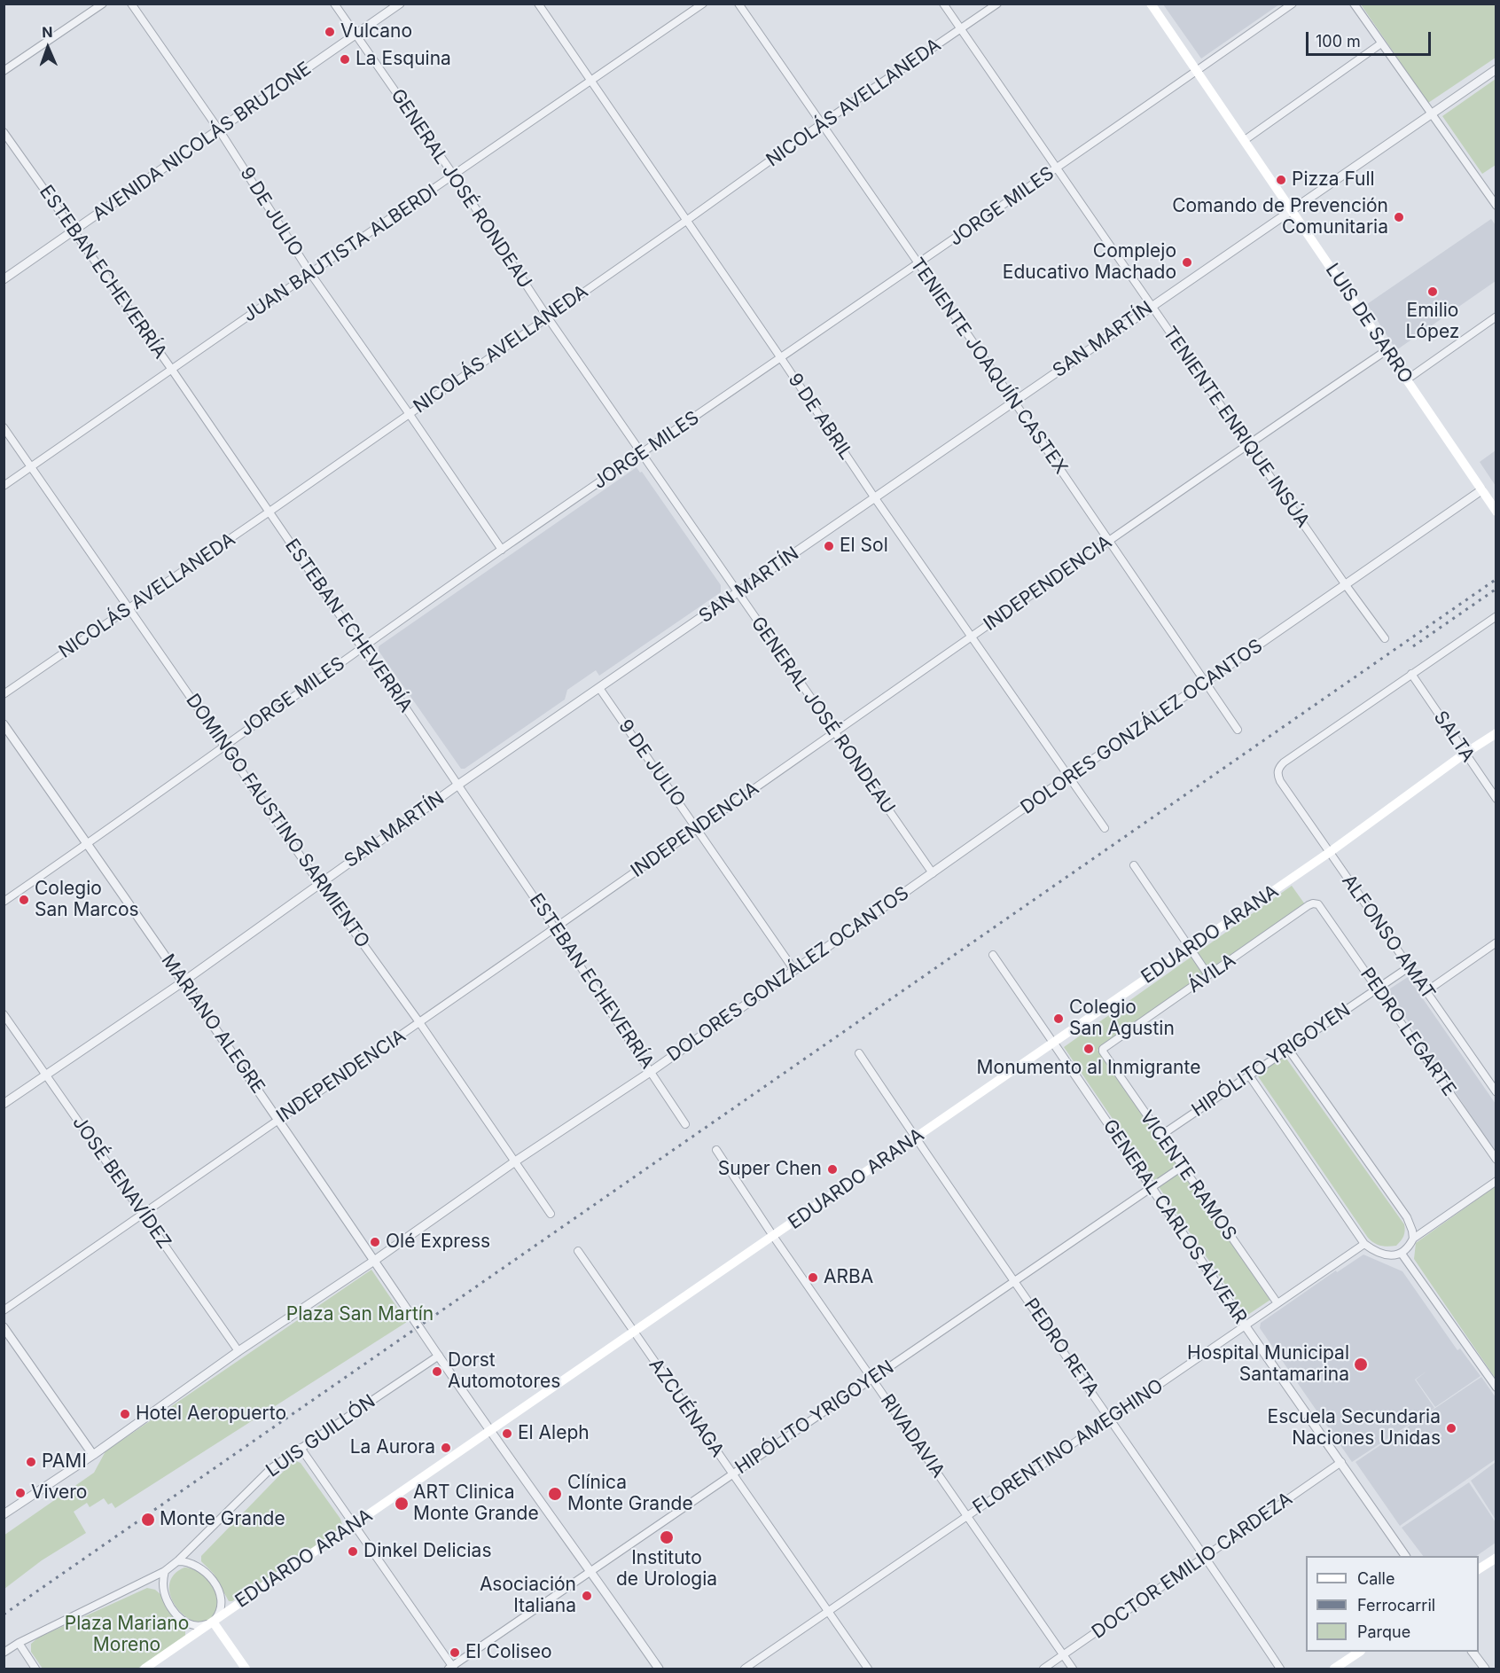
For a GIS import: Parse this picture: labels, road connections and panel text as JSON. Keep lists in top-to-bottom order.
{
  "streets": {
    "main road": ["LUIS DE SARRO", "EDUARDO ARANA"],
    "street": [
      "NICOLÁS AVELLANEDA",
      "AVENIDA NICOLÁS BRUZONE",
      "GENERAL JOSÉ RONDEAU",
      "JORGE MILES",
      "9 DE JULIO",
      "JUAN BAUTISTA ALBERDI",
      "ESTEBAN ECHEVERRÍA",
      "SAN MARTÍN",
      "TENIENTE JOAQUÍN CASTEX",
      "9 DE ABRIL",
      "TENIENTE ENRIQUE INSÚA",
      "INDEPENDENCIA",
      "DOLORES GONZÁLEZ OCANTOS",
      "SALTA",
      "DOMINGO FAUSTINO SARMIENTO",
      "ALFONSO AMAT",
      "ÁVILA",
      "MARIANO ALEGRE",
      "PEDRO LEGARTE",
      "HIPÓLITO YRIGOYEN",
      "VICENTE RAMOS",
      "JOSÉ BENAVÍDEZ",
      "GENERAL CARLOS ALVEAR",
      "PEDRO RETA",
      "AZCUÉNAGA",
      "LUIS GUILLÓN",
      "RIVADAVIA",
      "FLORENTINO AMEGHINO",
      "DOCTOR EMILIO CARDEZA"
    ]
  },
  "crossings": [
    ["NICOLÁS AVELLANEDA", "GENERAL JOSÉ RONDEAU"],
    ["NICOLÁS AVELLANEDA", "9 DE JULIO"],
    ["NICOLÁS AVELLANEDA", "ESTEBAN ECHEVERRÍA"],
    ["NICOLÁS AVELLANEDA", "TENIENTE JOAQUÍN CASTEX"],
    ["NICOLÁS AVELLANEDA", "9 DE ABRIL"],
    ["NICOLÁS AVELLANEDA", "TENIENTE ENRIQUE INSÚA"],
    ["NICOLÁS AVELLANEDA", "DOMINGO FAUSTINO SARMIENTO"],
    ["AVENIDA NICOLÁS BRUZONE", "GENERAL JOSÉ RONDEAU"],
    ["AVENIDA NICOLÁS BRUZONE", "9 DE JULIO"],
    ["AVENIDA NICOLÁS BRUZONE", "ESTEBAN ECHEVERRÍA"],
    ["GENERAL JOSÉ RONDEAU", "JORGE MILES"],
    ["GENERAL JOSÉ RONDEAU", "JUAN BAUTISTA ALBERDI"],
    ["GENERAL JOSÉ RONDEAU", "SAN MARTÍN"],
    ["GENERAL JOSÉ RONDEAU", "INDEPENDENCIA"],
    ["GENERAL JOSÉ RONDEAU", "DOLORES GONZÁLEZ OCANTOS"],
    ["JORGE MILES", "9 DE JULIO"],
    ["JORGE MILES", "ESTEBAN ECHEVERRÍA"],
    ["JORGE MILES", "LUIS DE SARRO"],
    ["JORGE MILES", "TENIENTE JOAQUÍN CASTEX"],
    ["JORGE MILES", "9 DE ABRIL"],
    ["JORGE MILES", "TENIENTE ENRIQUE INSÚA"],
    ["JORGE MILES", "DOMINGO FAUSTINO SARMIENTO"],
    ["JORGE MILES", "MARIANO ALEGRE"],
    ["9 DE JULIO", "JUAN BAUTISTA ALBERDI"],
    ["9 DE JULIO", "SAN MARTÍN"],
    ["9 DE JULIO", "INDEPENDENCIA"],
    ["9 DE JULIO", "DOLORES GONZÁLEZ OCANTOS"],
    ["JUAN BAUTISTA ALBERDI", "ESTEBAN ECHEVERRÍA"],
    ["JUAN BAUTISTA ALBERDI", "9 DE ABRIL"],
    ["JUAN BAUTISTA ALBERDI", "DOMINGO FAUSTINO SARMIENTO"],
    ["ESTEBAN ECHEVERRÍA", "SAN MARTÍN"],
    ["ESTEBAN ECHEVERRÍA", "INDEPENDENCIA"],
    ["ESTEBAN ECHEVERRÍA", "DOLORES GONZÁLEZ OCANTOS"],
    ["LUIS DE SARRO", "SAN MARTÍN"],
    ["LUIS DE SARRO", "INDEPENDENCIA"],
    ["LUIS DE SARRO", "DOLORES GONZÁLEZ OCANTOS"],
    ["SAN MARTÍN", "TENIENTE JOAQUÍN CASTEX"],
    ["SAN MARTÍN", "9 DE ABRIL"],
    ["SAN MARTÍN", "TENIENTE ENRIQUE INSÚA"],
    ["SAN MARTÍN", "DOMINGO FAUSTINO SARMIENTO"],
    ["SAN MARTÍN", "MARIANO ALEGRE"],
    ["SAN MARTÍN", "JOSÉ BENAVÍDEZ"],
    ["TENIENTE JOAQUÍN CASTEX", "INDEPENDENCIA"],
    ["TENIENTE JOAQUÍN CASTEX", "DOLORES GONZÁLEZ OCANTOS"],
    ["9 DE ABRIL", "INDEPENDENCIA"],
    ["9 DE ABRIL", "DOLORES GONZÁLEZ OCANTOS"],
    ["TENIENTE ENRIQUE INSÚA", "INDEPENDENCIA"],
    ["TENIENTE ENRIQUE INSÚA", "DOLORES GONZÁLEZ OCANTOS"],
    ["INDEPENDENCIA", "DOMINGO FAUSTINO SARMIENTO"],
    ["INDEPENDENCIA", "MARIANO ALEGRE"],
    ["INDEPENDENCIA", "JOSÉ BENAVÍDEZ"],
    ["DOLORES GONZÁLEZ OCANTOS", "DOMINGO FAUSTINO SARMIENTO"],
    ["DOLORES GONZÁLEZ OCANTOS", "MARIANO ALEGRE"],
    ["DOLORES GONZÁLEZ OCANTOS", "JOSÉ BENAVÍDEZ"],
    ["SALTA", "EDUARDO ARANA"],
    ["SALTA", "ALFONSO AMAT"],
    ["EDUARDO ARANA", "ALFONSO AMAT"],
    ["EDUARDO ARANA", "MARIANO ALEGRE"],
    ["EDUARDO ARANA", "GENERAL CARLOS ALVEAR"],
    ["EDUARDO ARANA", "PEDRO RETA"],
    ["EDUARDO ARANA", "AZCUÉNAGA"],
    ["EDUARDO ARANA", "LUIS GUILLÓN"],
    ["EDUARDO ARANA", "RIVADAVIA"],
    ["ALFONSO AMAT", "HIPÓLITO YRIGOYEN"],
    ["ÁVILA", "PEDRO LEGARTE"],
    ["ÁVILA", "VICENTE RAMOS"],
    ["MARIANO ALEGRE", "HIPÓLITO YRIGOYEN"],
    ["MARIANO ALEGRE", "LUIS GUILLÓN"],
    ["PEDRO LEGARTE", "HIPÓLITO YRIGOYEN"],
    ["HIPÓLITO YRIGOYEN", "VICENTE RAMOS"],
    ["HIPÓLITO YRIGOYEN", "GENERAL CARLOS ALVEAR"],
    ["HIPÓLITO YRIGOYEN", "PEDRO RETA"],
    ["HIPÓLITO YRIGOYEN", "AZCUÉNAGA"],
    ["HIPÓLITO YRIGOYEN", "RIVADAVIA"],
    ["VICENTE RAMOS", "FLORENTINO AMEGHINO"],
    ["GENERAL CARLOS ALVEAR", "FLORENTINO AMEGHINO"],
    ["GENERAL CARLOS ALVEAR", "DOCTOR EMILIO CARDEZA"],
    ["PEDRO RETA", "FLORENTINO AMEGHINO"],
    ["PEDRO RETA", "DOCTOR EMILIO CARDEZA"],
    ["AZCUÉNAGA", "FLORENTINO AMEGHINO"],
    ["RIVADAVIA", "FLORENTINO AMEGHINO"],
    ["RIVADAVIA", "DOCTOR EMILIO CARDEZA"]
  ],
  "parks": ["Plaza San Martín", "Plaza Mariano Moreno"],
  "places": [
    "Vulcano",
    "La Esquina",
    "Pizza Full",
    "Comando de Prevención Comunitaria",
    "Complejo Educativo Machado",
    "Emilio López",
    "El Sol",
    "Colegio San Marcos",
    "Colegio San Agustin",
    "Monumento al Inmigrante",
    "Super Chen",
    "Olé Express",
    "ARBA",
    "Hospital Municipal Santamarina",
    "Dorst Automotores",
    "Hotel Aeropuerto",
    "Escuela Secundaria Naciones Unidas",
    "El Aleph",
    "La Aurora",
    "PAMI",
    "Vivero",
    "Clínica Monte Grande",
    "ART Clinica Monte Grande",
    "Monte Grande",
    "Instituto de Urologia",
    "Dinkel Delicias",
    "Asociación Italiana",
    "El Coliseo"
  ],
  "legend": ["Calle", "Ferrocarril", "Parque"],
  "scale_bar": "100 m",
  "north": "top"
}
